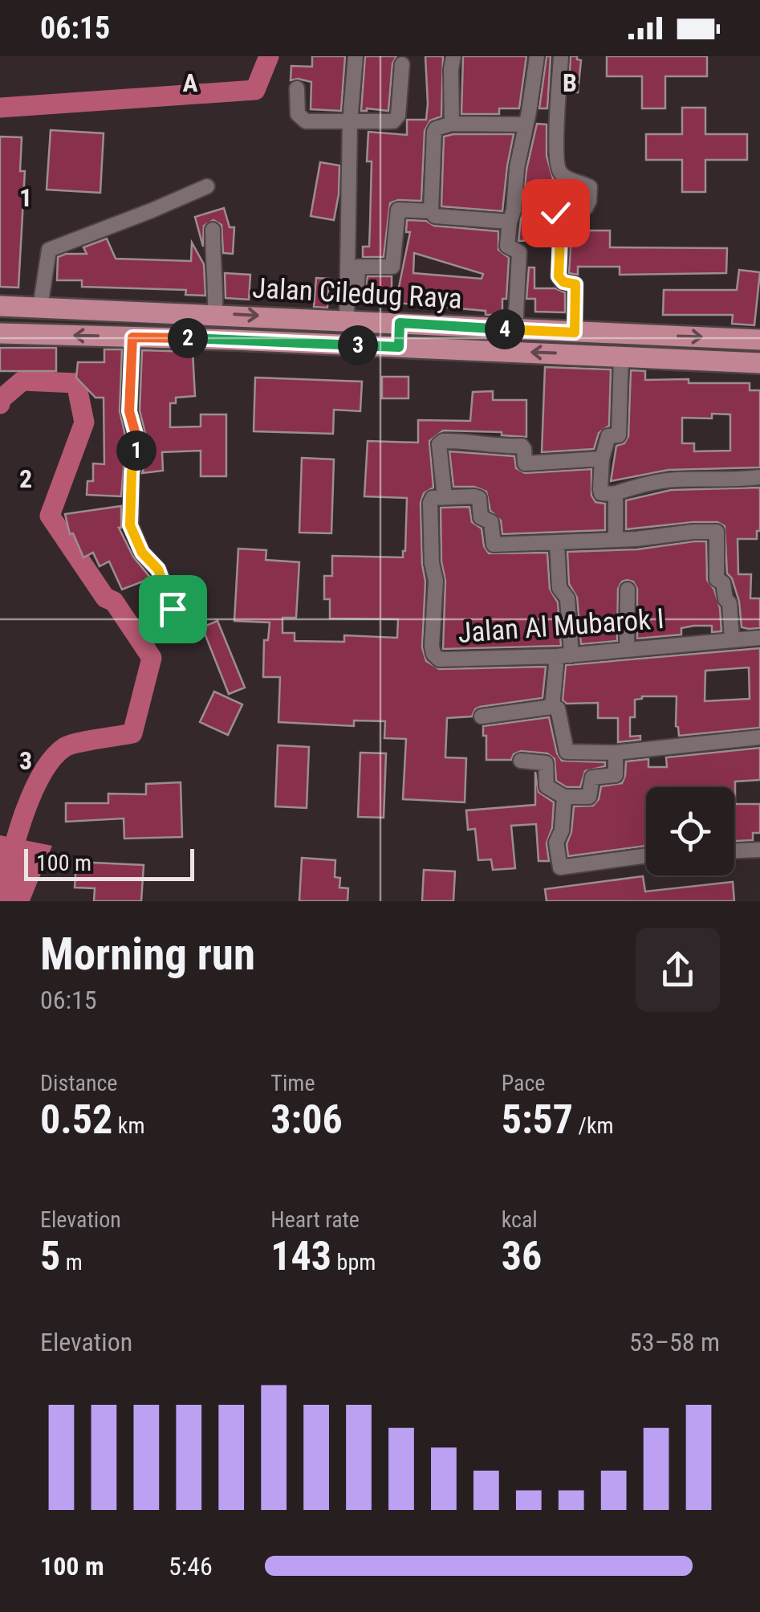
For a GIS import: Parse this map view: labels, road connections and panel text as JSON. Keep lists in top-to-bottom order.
{
  "streets": {
    "main road": ["Jalan Ciledug Raya"],
    "street": ["Jalan Al Mubarok I"]
  },
  "scale_bar": "100 m",
  "page": {
    "status": "06:15",
    "pins": [
      "4",
      "2",
      "3",
      "1"
    ],
    "scale": "100 m",
    "heading": ["Morning run", "06:15"],
    "stats": [
      ["Distance", "0.52 km"],
      ["Time", "3:06"],
      ["Pace", "5:57 /km"],
      ["Elevation", "5 m"],
      ["Heart rate", "143 bpm"],
      ["kcal", "36"]
    ],
    "chart": ["Elevation", "53–58 m"],
    "list": [
      {
        "name": "100 m",
        "note": "5:46"
      }
    ]
  },
  "grid": {
    "columns": ["A", "B"],
    "rows": ["1", "2", "3"]
  }
}
